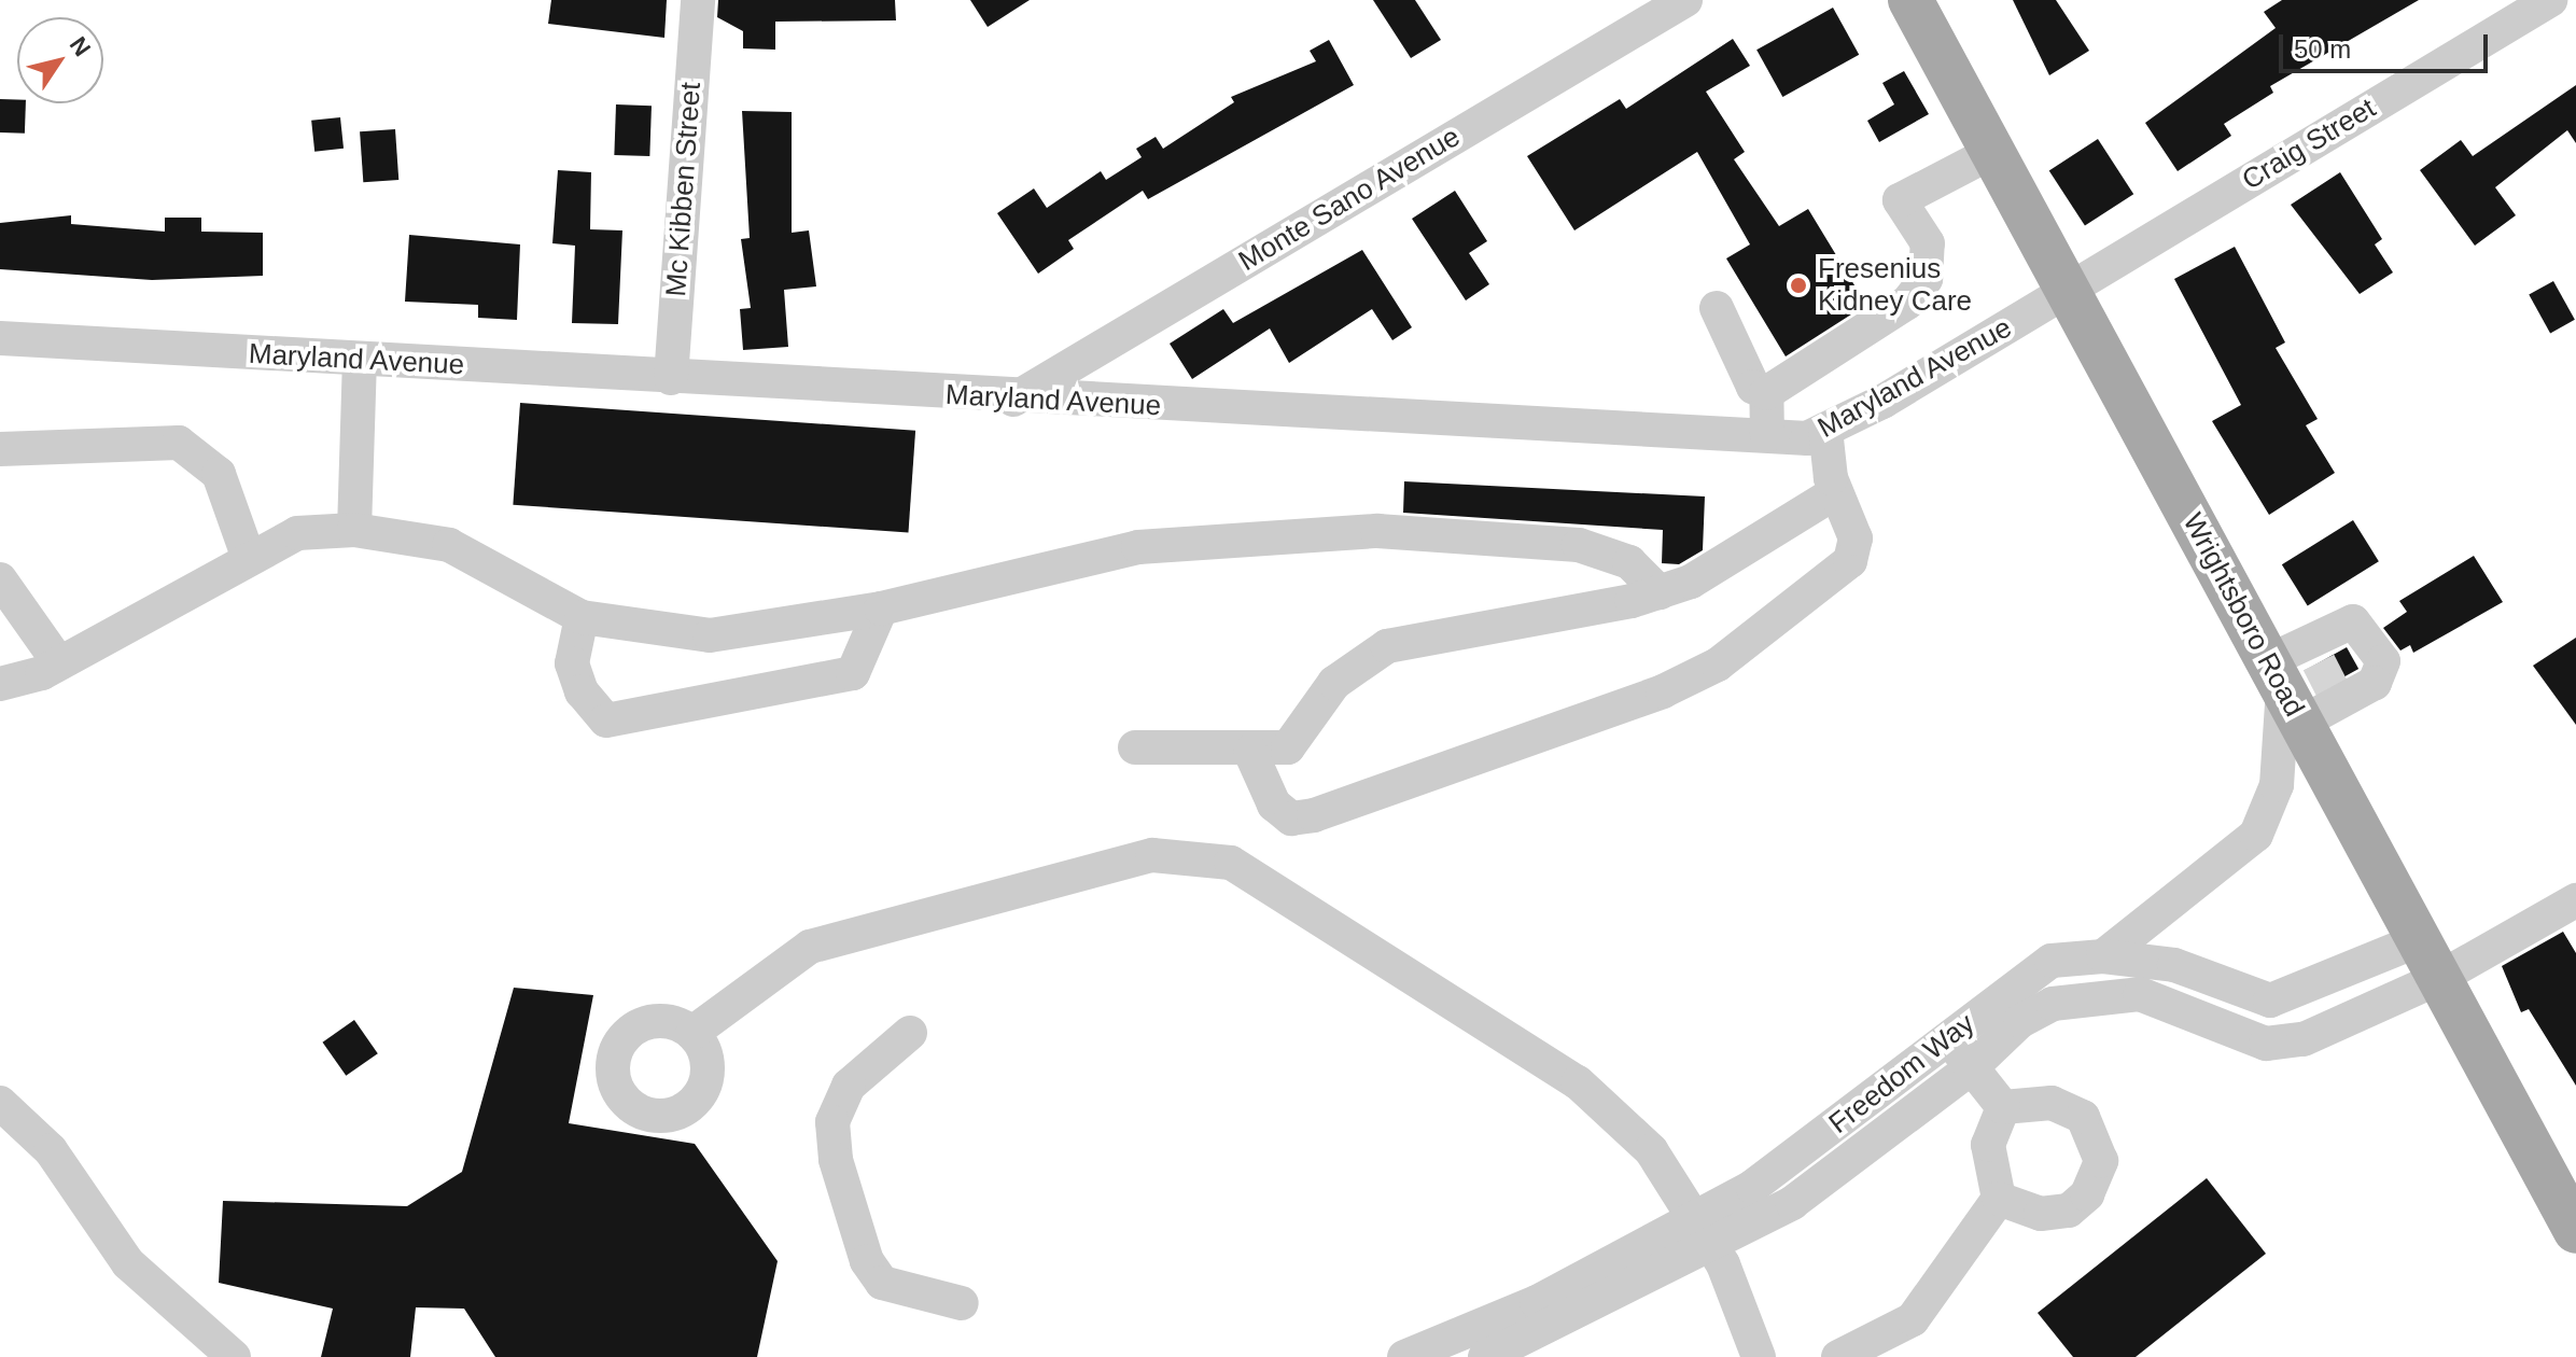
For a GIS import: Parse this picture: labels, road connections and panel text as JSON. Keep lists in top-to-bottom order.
{
  "streets": {
    "main road": ["Wrightsboro Road"],
    "street": [
      "Craig Street",
      "Mc Kibben Street",
      "Monte Sano Avenue",
      "Maryland Avenue",
      "Freedom Way"
    ]
  },
  "crossings": [
    ["Craig Street", "Maryland Avenue"],
    ["Craig Street", "Wrightsboro Road"],
    ["Mc Kibben Street", "Maryland Avenue"],
    ["Monte Sano Avenue", "Maryland Avenue"],
    ["Maryland Avenue", "Wrightsboro Road"],
    ["Wrightsboro Road", "Freedom Way"]
  ],
  "places": ["Fresenius Kidney Care"],
  "scale_bar": "50 m",
  "north": "top right"
}
